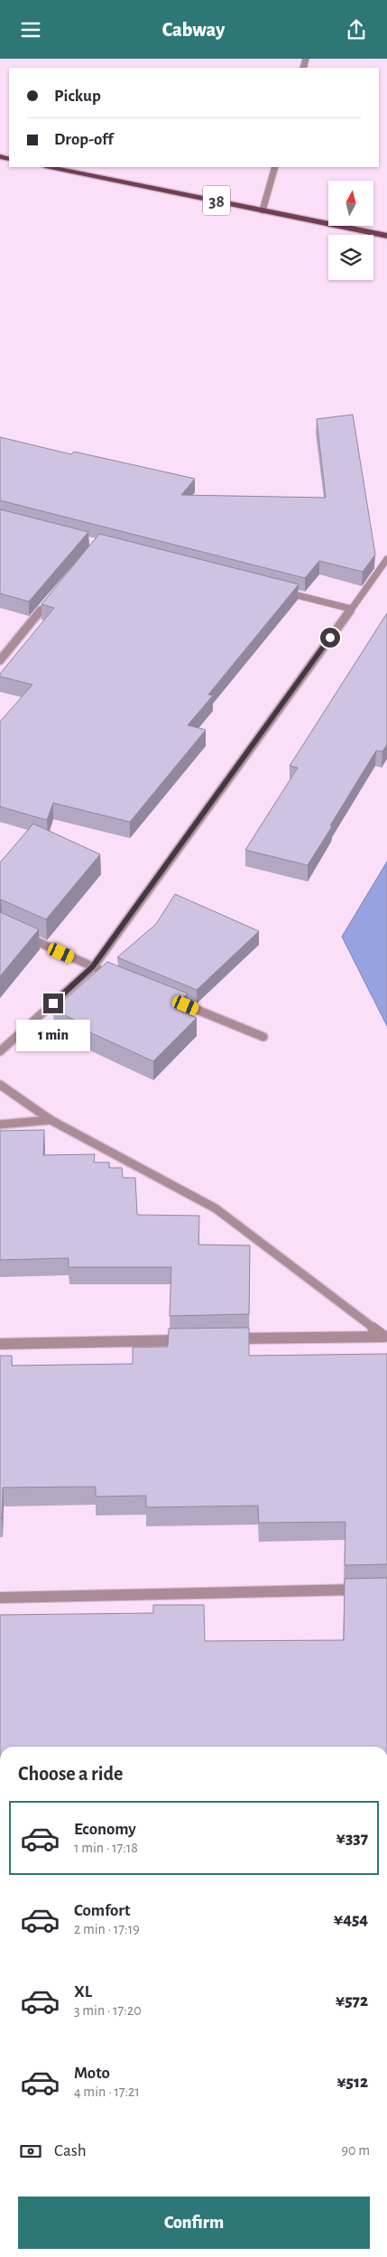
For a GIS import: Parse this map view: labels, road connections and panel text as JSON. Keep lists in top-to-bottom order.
{
  "streets": {
    "main road": ["38"]
  },
  "north": "top",
  "page": {
    "header": "Cabway",
    "banner": ["Pickup", "Drop-off"],
    "bubble": "1 min",
    "heading": "Choose a ride",
    "list": [
      {
        "name": "Economy",
        "note": "1 min · 17:18",
        "value": "¥337"
      },
      {
        "name": "Comfort",
        "note": "2 min · 17:19",
        "value": "¥454"
      },
      {
        "name": "XL",
        "note": "3 min · 17:20",
        "value": "¥572"
      },
      {
        "name": "Moto",
        "note": "4 min · 17:21",
        "value": "¥512"
      }
    ],
    "pay": ["Cash", "90 m"],
    "buttons": "Confirm"
  }
}
